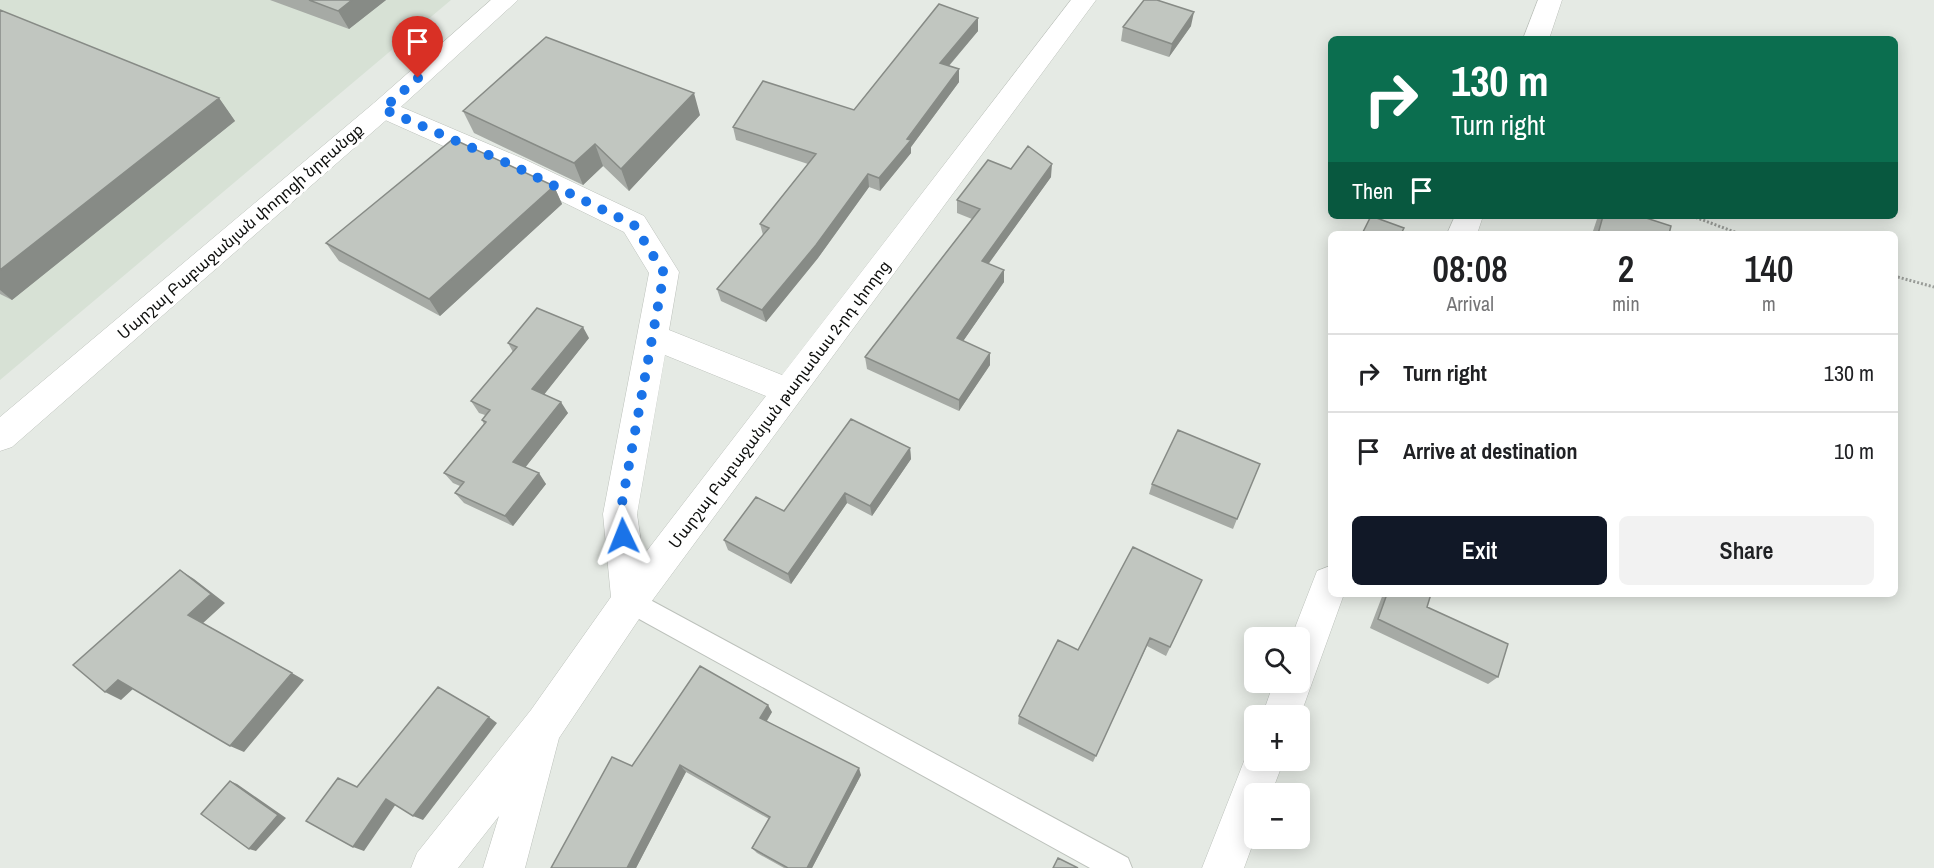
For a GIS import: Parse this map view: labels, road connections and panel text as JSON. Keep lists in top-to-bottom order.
{
  "streets": {
    "street": ["Մարշալ Բաբաջանյան փողոցի նրբանցք", "Մարշալ Բաբաջանյան թաղամաս 2-րդ փողոց"]
  },
  "page": {
    "turn": ["130 m", "Turn right"],
    "then": "Then",
    "eta": [
      "08:08",
      "Arrival",
      "2",
      "min",
      "140",
      "m"
    ],
    "list": [
      {
        "name": "Turn right",
        "value": "130 m"
      },
      {
        "name": "Arrive at destination",
        "value": "10 m"
      }
    ],
    "buttons": ["Exit", "Share"],
    "map_buttons": ["+", "−"]
  }
}
